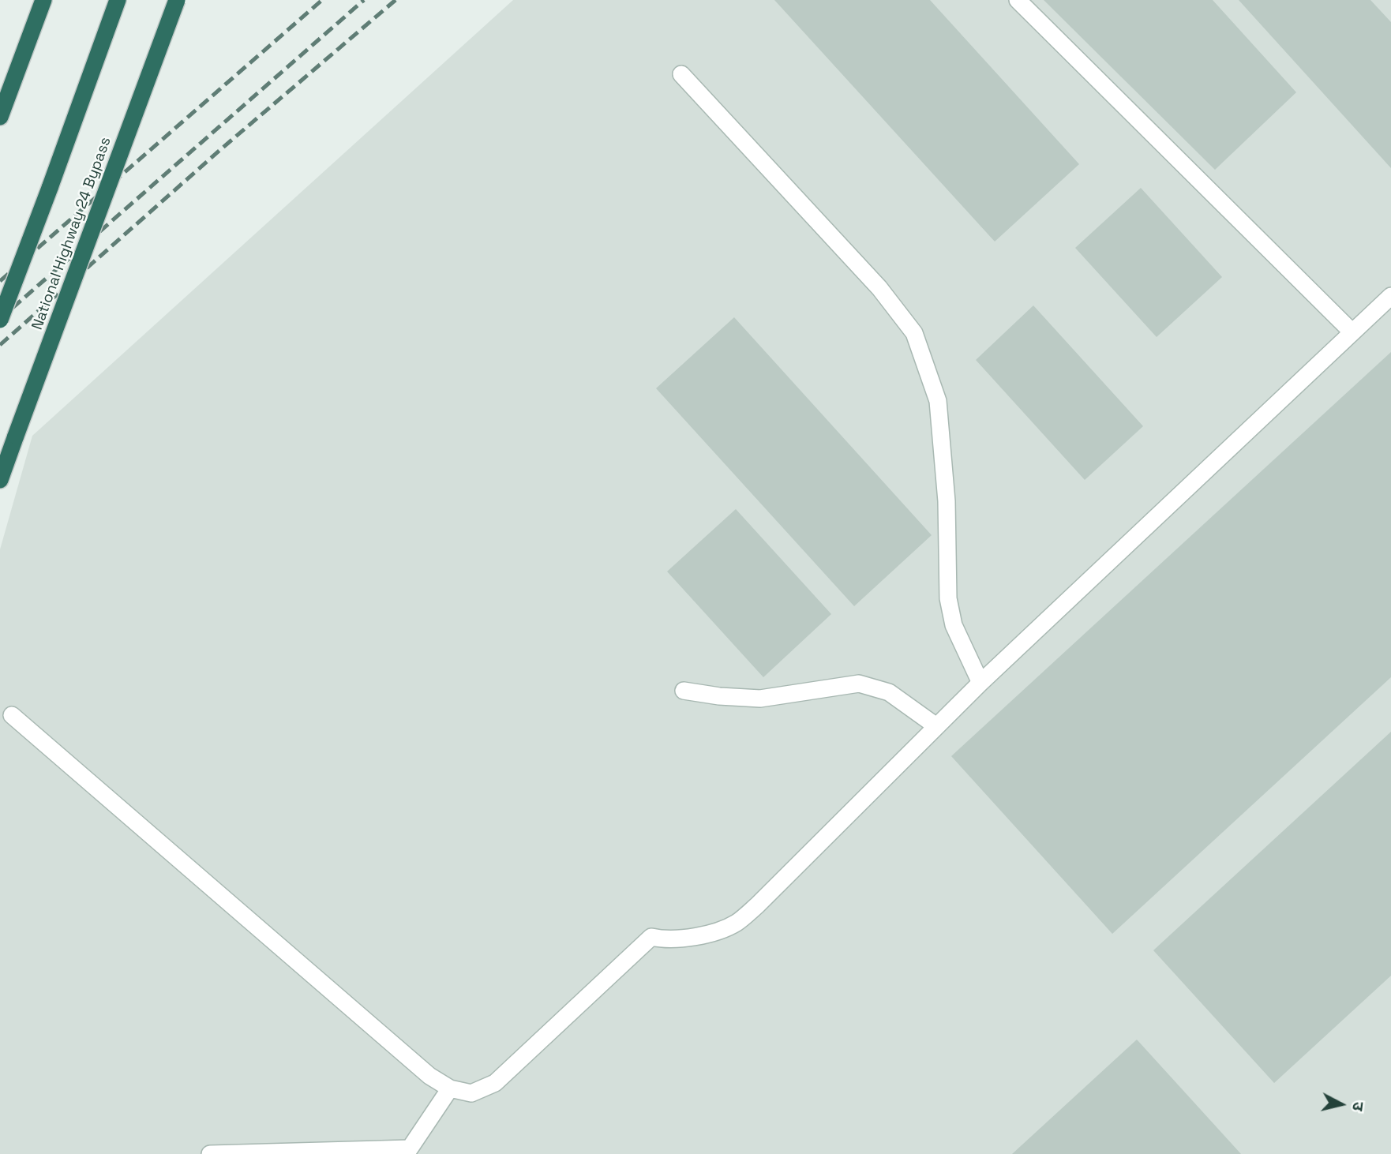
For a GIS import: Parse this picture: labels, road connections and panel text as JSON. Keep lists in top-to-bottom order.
{
  "streets": {
    "highway": ["National Highway 24 Bypass"]
  },
  "north": "right"
}
